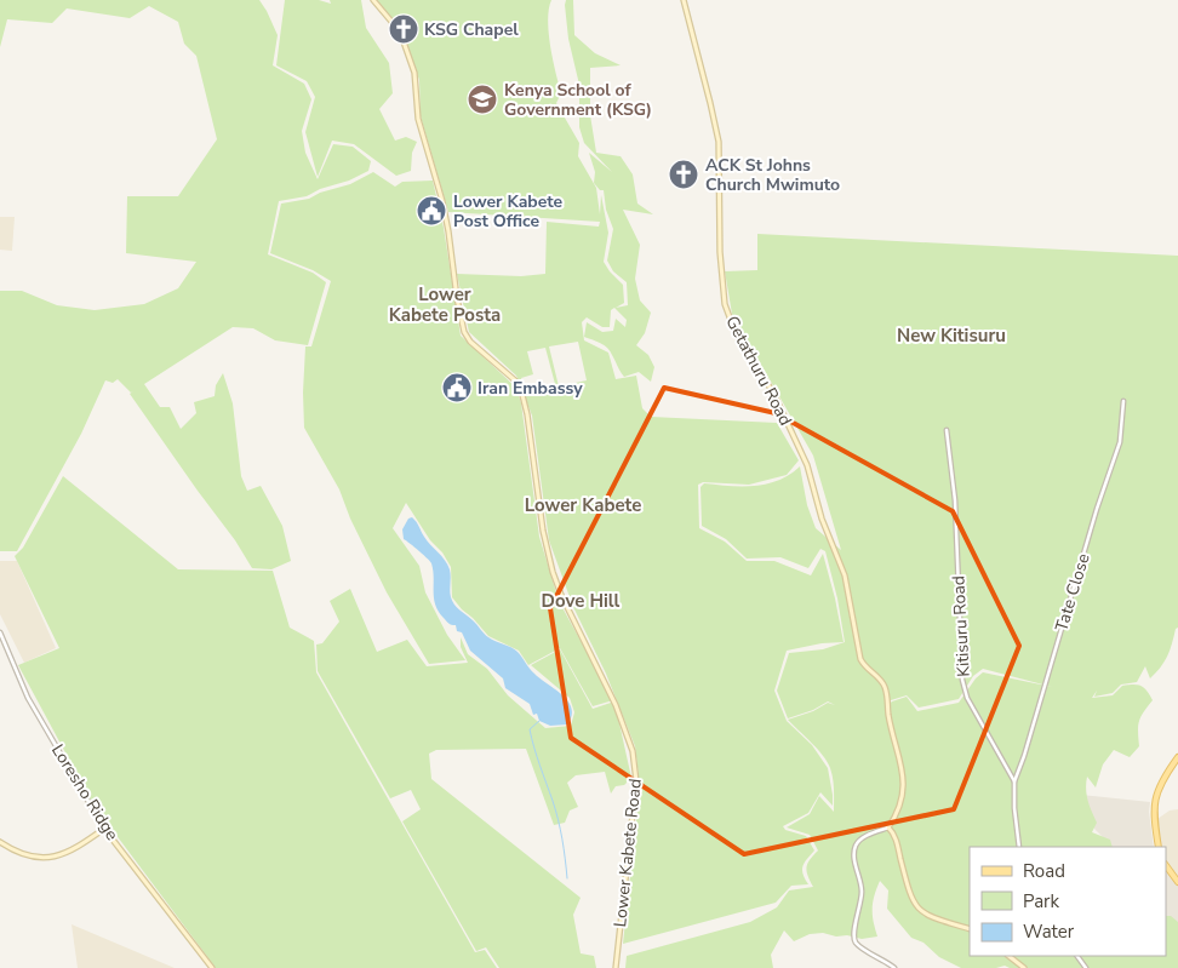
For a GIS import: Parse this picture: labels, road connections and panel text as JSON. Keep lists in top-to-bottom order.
{
  "streets": {
    "main road": ["Getathuru Road", "Loresho Ridge", "Lower Kabete Road"],
    "street": ["Tate Close", "Kitisuru Road"]
  },
  "crossings": [
    ["Tate Close", "Kitisuru Road"]
  ],
  "districts": [
    "Lower Kabete Posta",
    "New Kitisuru",
    "Lower Kabete",
    "Dove Hill"
  ],
  "places": {
    "church": ["KSG Chapel", "ACK St Johns Church Mwimuto"],
    "school or university": ["Kenya School of Government (KSG)"],
    "public building": ["Lower Kabete Post Office", "Iran Embassy"]
  },
  "legend": ["Road", "Park", "Water"]
}
